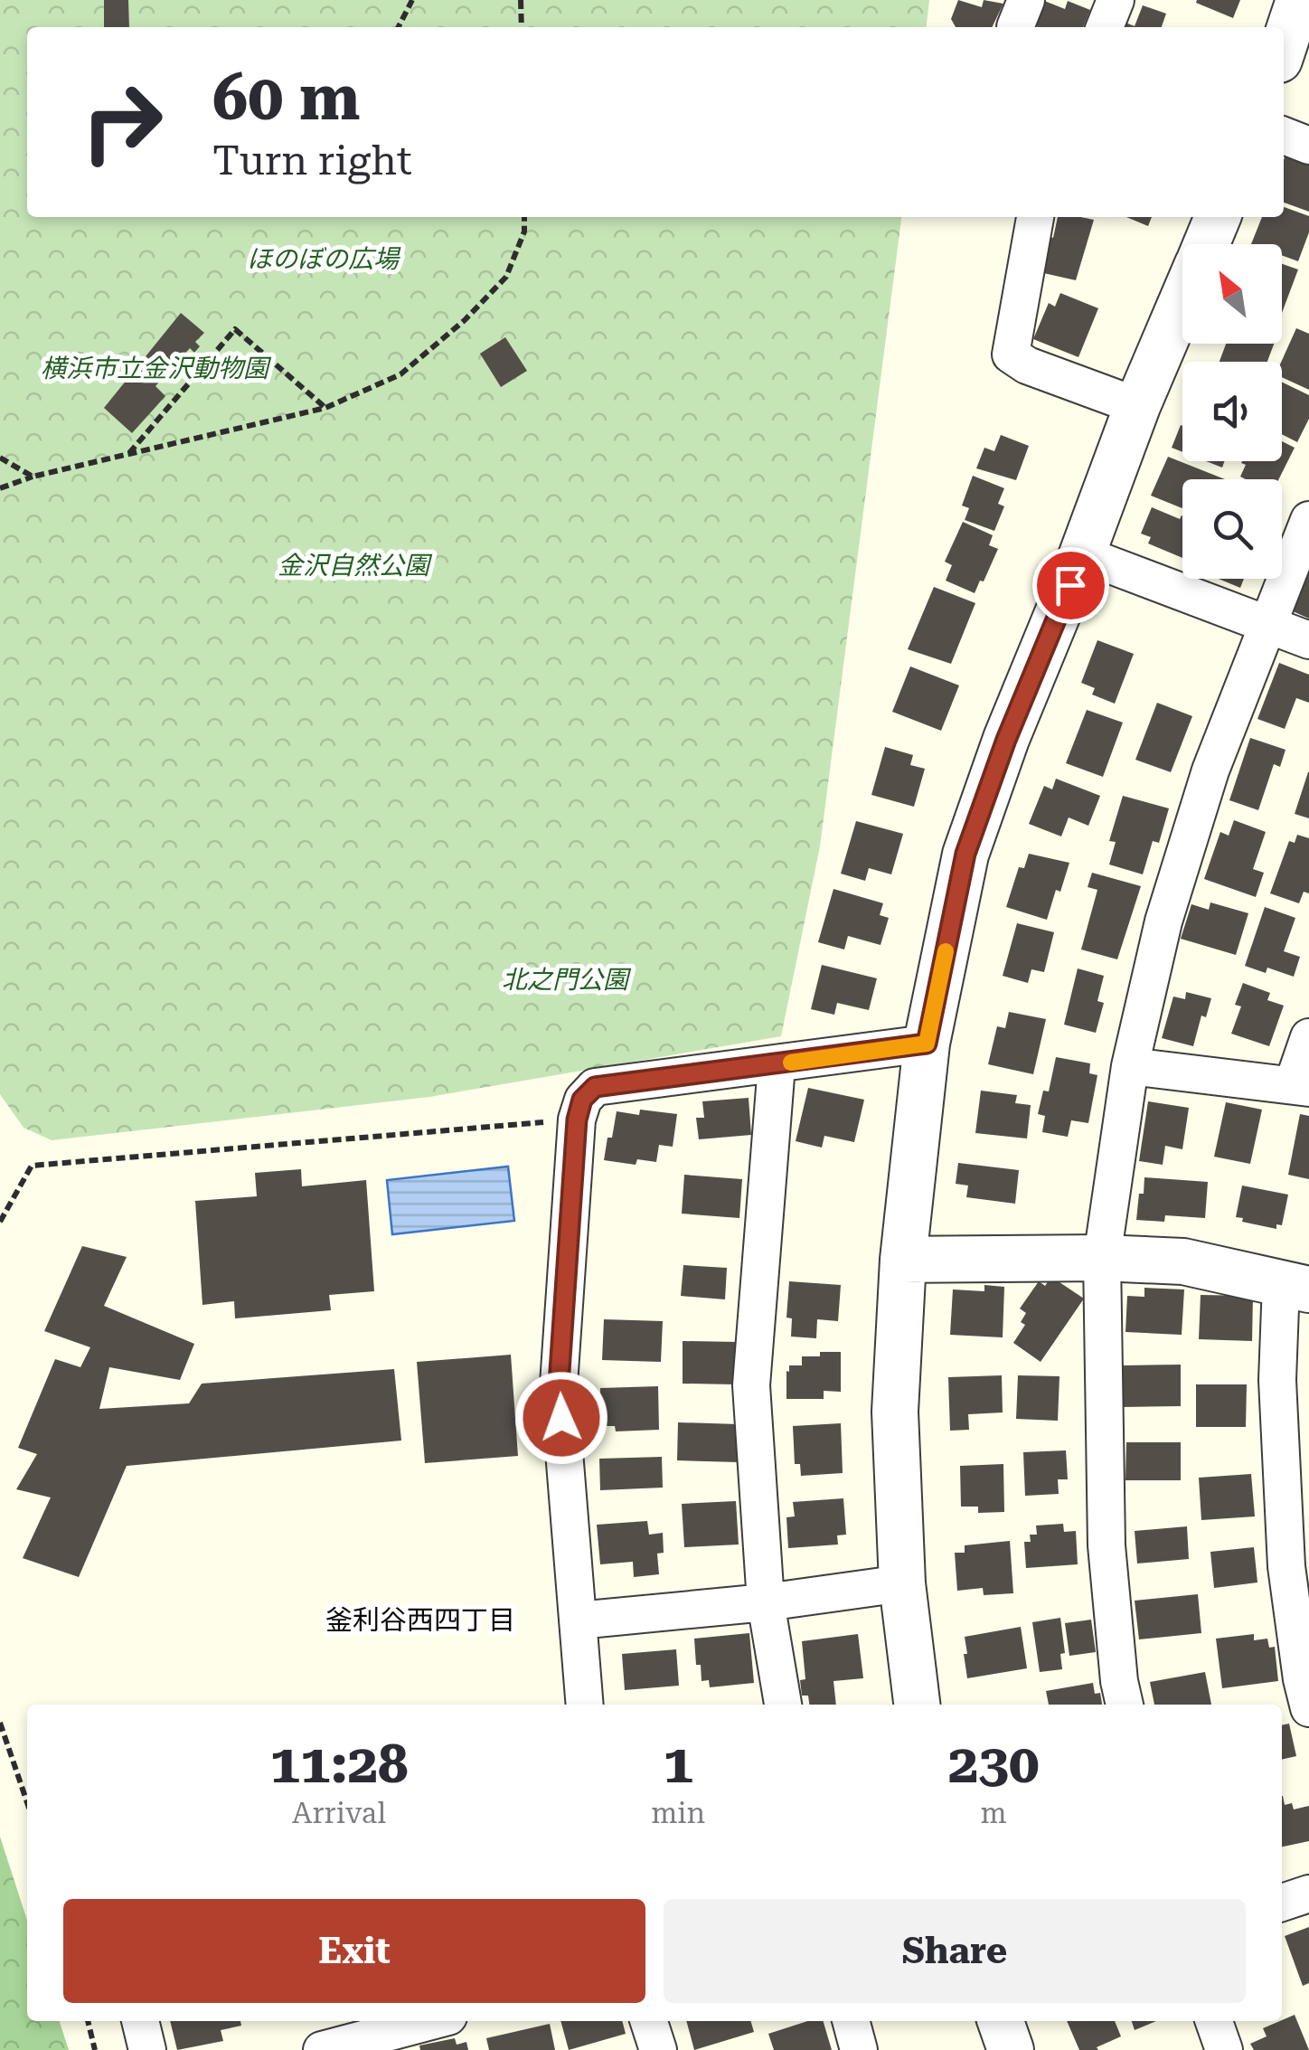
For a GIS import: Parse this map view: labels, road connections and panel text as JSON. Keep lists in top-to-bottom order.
{
  "districts": ["釜利谷西四丁目"],
  "parks": [
    "ほのぼの広場",
    "横浜市立金沢動物園",
    "金沢自然公園",
    "北之門公園"
  ],
  "north": "top left",
  "page": {
    "turn": ["60 m", "Turn right"],
    "eta": [
      "11:28",
      "Arrival",
      "1",
      "min",
      "230",
      "m"
    ],
    "buttons": ["Exit", "Share"]
  }
}
